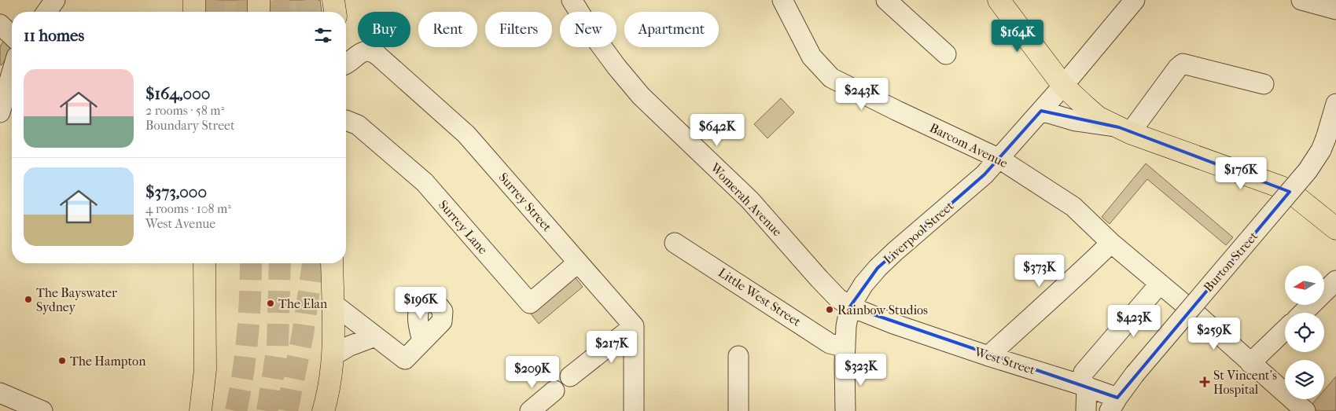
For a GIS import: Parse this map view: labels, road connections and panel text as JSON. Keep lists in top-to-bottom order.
{
  "streets": {
    "street": [
      "Barcom Avenue",
      "Womerah Avenue",
      "Surrey Street",
      "Surrey Lane",
      "Liverpool Street",
      "Burton Street",
      "Little West Street",
      "West Street"
    ]
  },
  "crossings": [
    ["Barcom Avenue", "Liverpool Street"],
    ["Womerah Avenue", "Liverpool Street"],
    ["Womerah Avenue", "West Street"],
    ["Surrey Street", "Surrey Lane"],
    ["Liverpool Street", "Little West Street"],
    ["Burton Street", "West Street"]
  ],
  "places": {
    "other": [
      "The Bayswater Sydney",
      "The Elan",
      "Rainbow Studios",
      "The Hampton"
    ],
    "health": ["St Vincent's Hospital"]
  },
  "north": "left",
  "page": {
    "chip": [
      "Buy",
      "Rent",
      "Filters",
      "New",
      "Apartment"
    ],
    "heading": "11 homes",
    "price": [
      "$164K",
      "$243K",
      "$642K",
      "$176K",
      "$373K",
      "$196K",
      "$423K",
      "$259K",
      "$217K",
      "$323K",
      "$209K"
    ],
    "list": [
      {
        "name": "$164,000",
        "note": "2 rooms · 58 m² · Boundary Street"
      },
      {
        "name": "$373,000",
        "note": "4 rooms · 108 m² · West Avenue"
      }
    ]
  }
}
